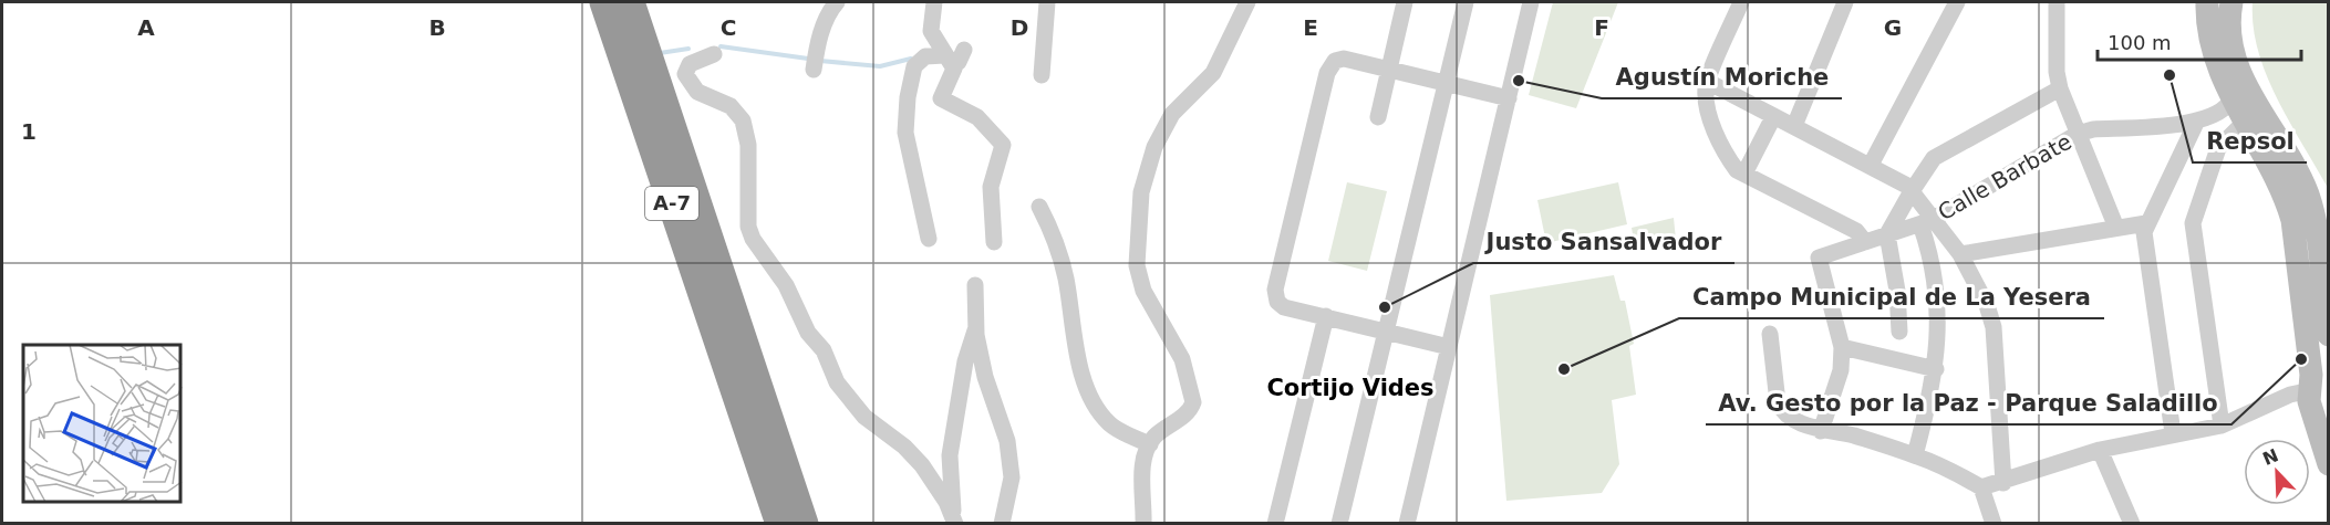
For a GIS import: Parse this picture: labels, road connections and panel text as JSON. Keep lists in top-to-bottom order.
{
  "streets": {
    "highway": ["A-7"],
    "street": ["Calle Barbate"]
  },
  "districts": ["Cortijo Vides"],
  "places": [
    "Repsol",
    "Agustín Moriche",
    "Justo Sansalvador",
    "Av. Gesto por la Paz - Parque Saladillo",
    "Campo Municipal de La Yesera"
  ],
  "scale_bar": "100 m",
  "north": "top left",
  "grid": {
    "columns": [
      "A",
      "B",
      "C",
      "D",
      "E",
      "F",
      "G"
    ],
    "rows": ["1"]
  }
}
